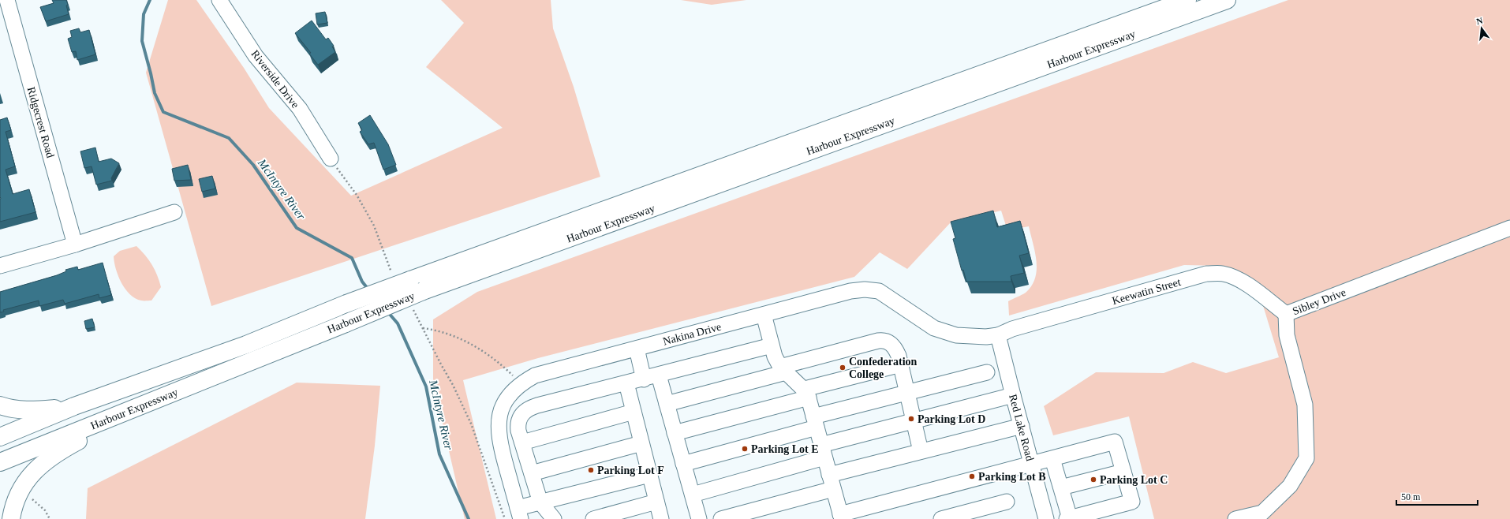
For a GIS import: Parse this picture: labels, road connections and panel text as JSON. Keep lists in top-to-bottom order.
{
  "streets": {
    "main road": ["Harbour Expressway"],
    "street": [
      "Riverside Drive",
      "Ridgecrest Road",
      "Keewatin Street",
      "Sibley Drive",
      "Nakina Drive",
      "Red Lake Road"
    ]
  },
  "crossings": [
    ["Keewatin Street", "Sibley Drive"],
    ["Keewatin Street", "Nakina Drive"],
    ["Keewatin Street", "Red Lake Road"],
    ["Nakina Drive", "Red Lake Road"]
  ],
  "water": ["McIntyre River"],
  "places": [
    "Confederation College",
    "Parking Lot D",
    "Parking Lot E",
    "Parking Lot F",
    "Parking Lot B",
    "Parking Lot C"
  ],
  "scale_bar": "50 m",
  "north": "top"
}
